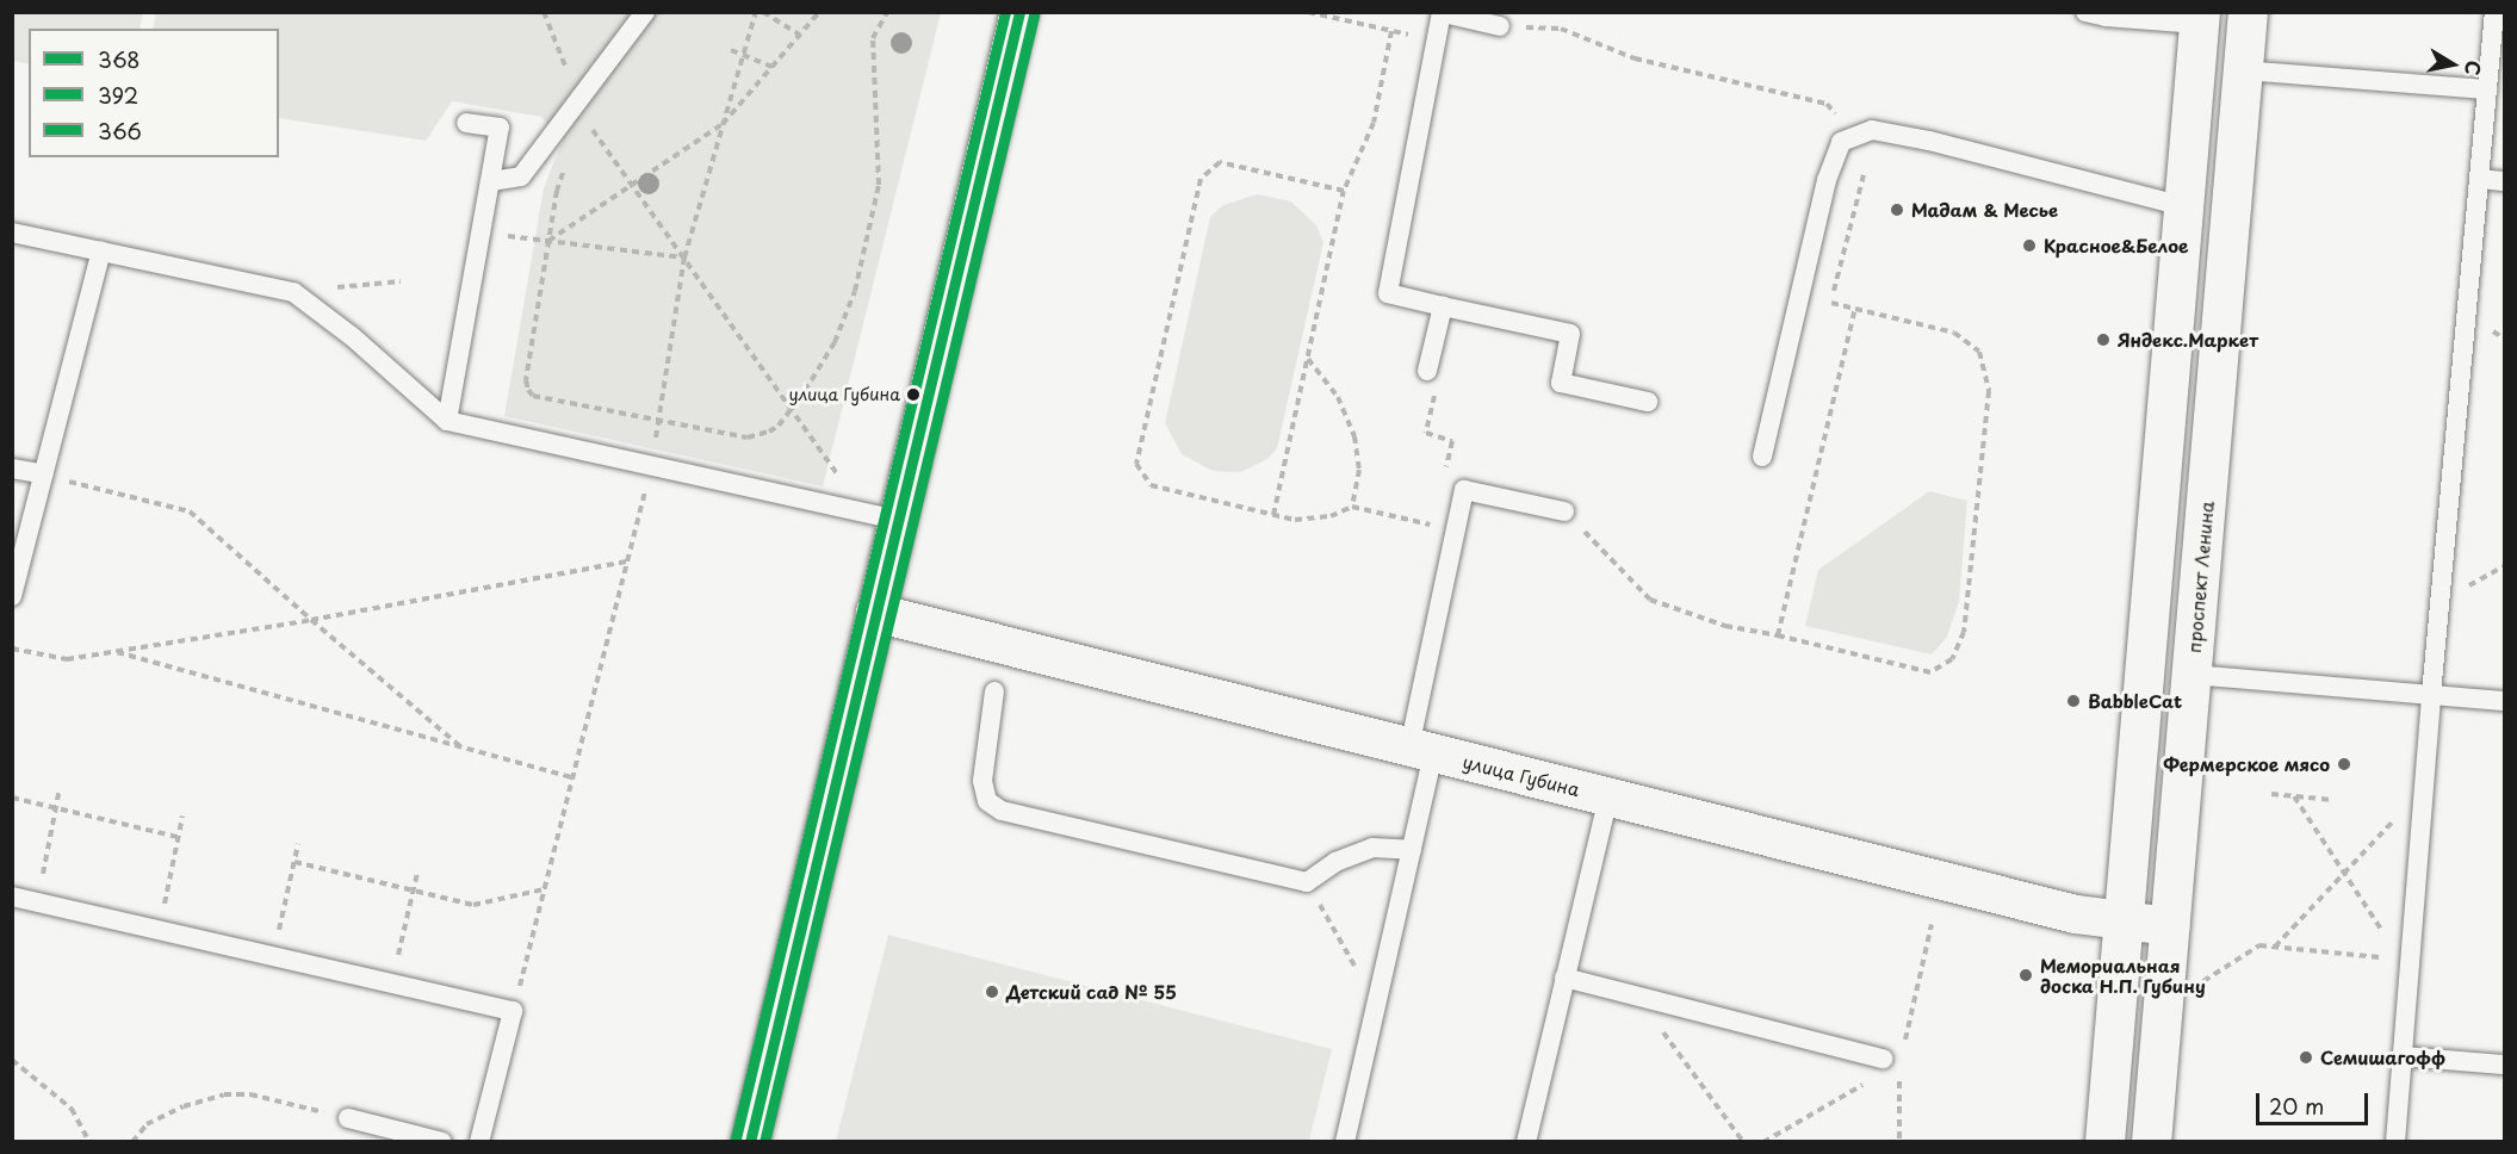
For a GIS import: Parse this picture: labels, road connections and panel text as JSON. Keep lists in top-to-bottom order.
{
  "streets": {
    "main road": ["проспект Ленина"],
    "street": ["улица Губина"]
  },
  "crossings": [
    ["проспект Ленина", "улица Губина"]
  ],
  "places": [
    "Мадам & Месье",
    "Красное&Белое",
    "Яндекс.Маркет",
    "улица Губина",
    "BabbleCat",
    "Фермерское мясо",
    "Мемориальная доска Н.П. Губину",
    "Детский сад № 55",
    "Семишагофф"
  ],
  "lines": ["transit line 368", "transit line 366", "transit line 392"],
  "legend": ["368", "392", "366"],
  "scale_bar": "20 m",
  "north": "right"
}
